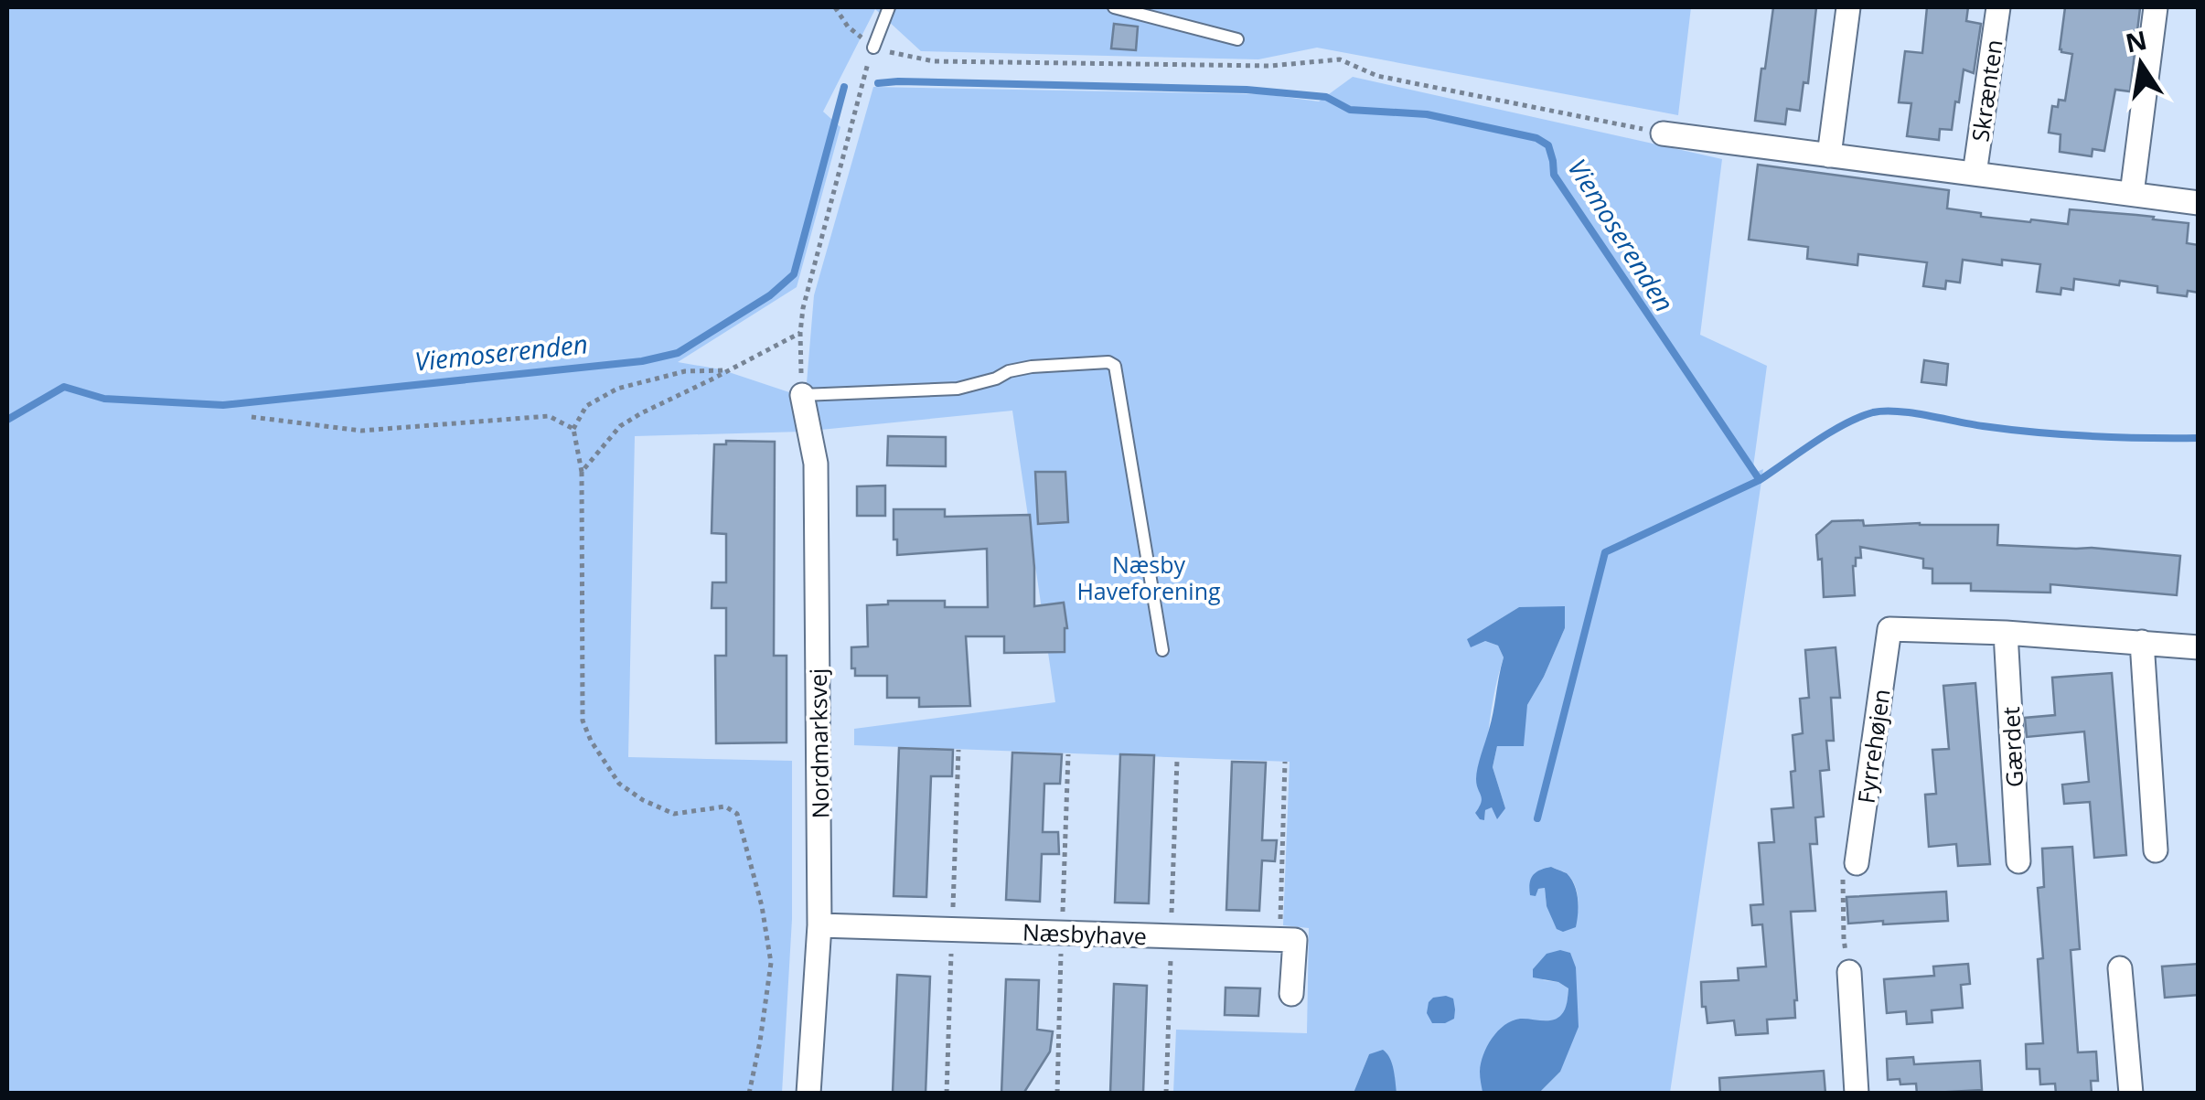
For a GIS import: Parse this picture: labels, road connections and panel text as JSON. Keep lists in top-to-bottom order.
{
  "streets": {
    "street": [
      "Skrænten",
      "Nordmarksvej",
      "Fyrrehøjen",
      "Gærdet",
      "Næsbyhave"
    ]
  },
  "crossings": [
    ["Nordmarksvej", "Næsbyhave"],
    ["Fyrrehøjen", "Gærdet"]
  ],
  "water": ["Viemoserenden"],
  "parks": ["Næsby Haveforening"],
  "north": "top"
}
